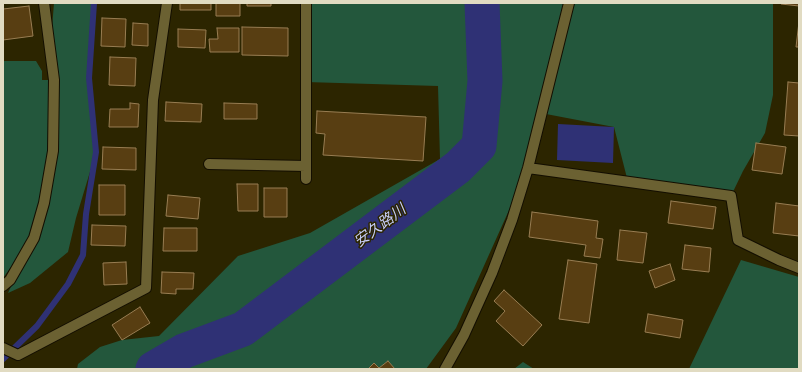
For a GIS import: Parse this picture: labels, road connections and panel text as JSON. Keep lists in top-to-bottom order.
{
  "water": ["安久路川"]
}
